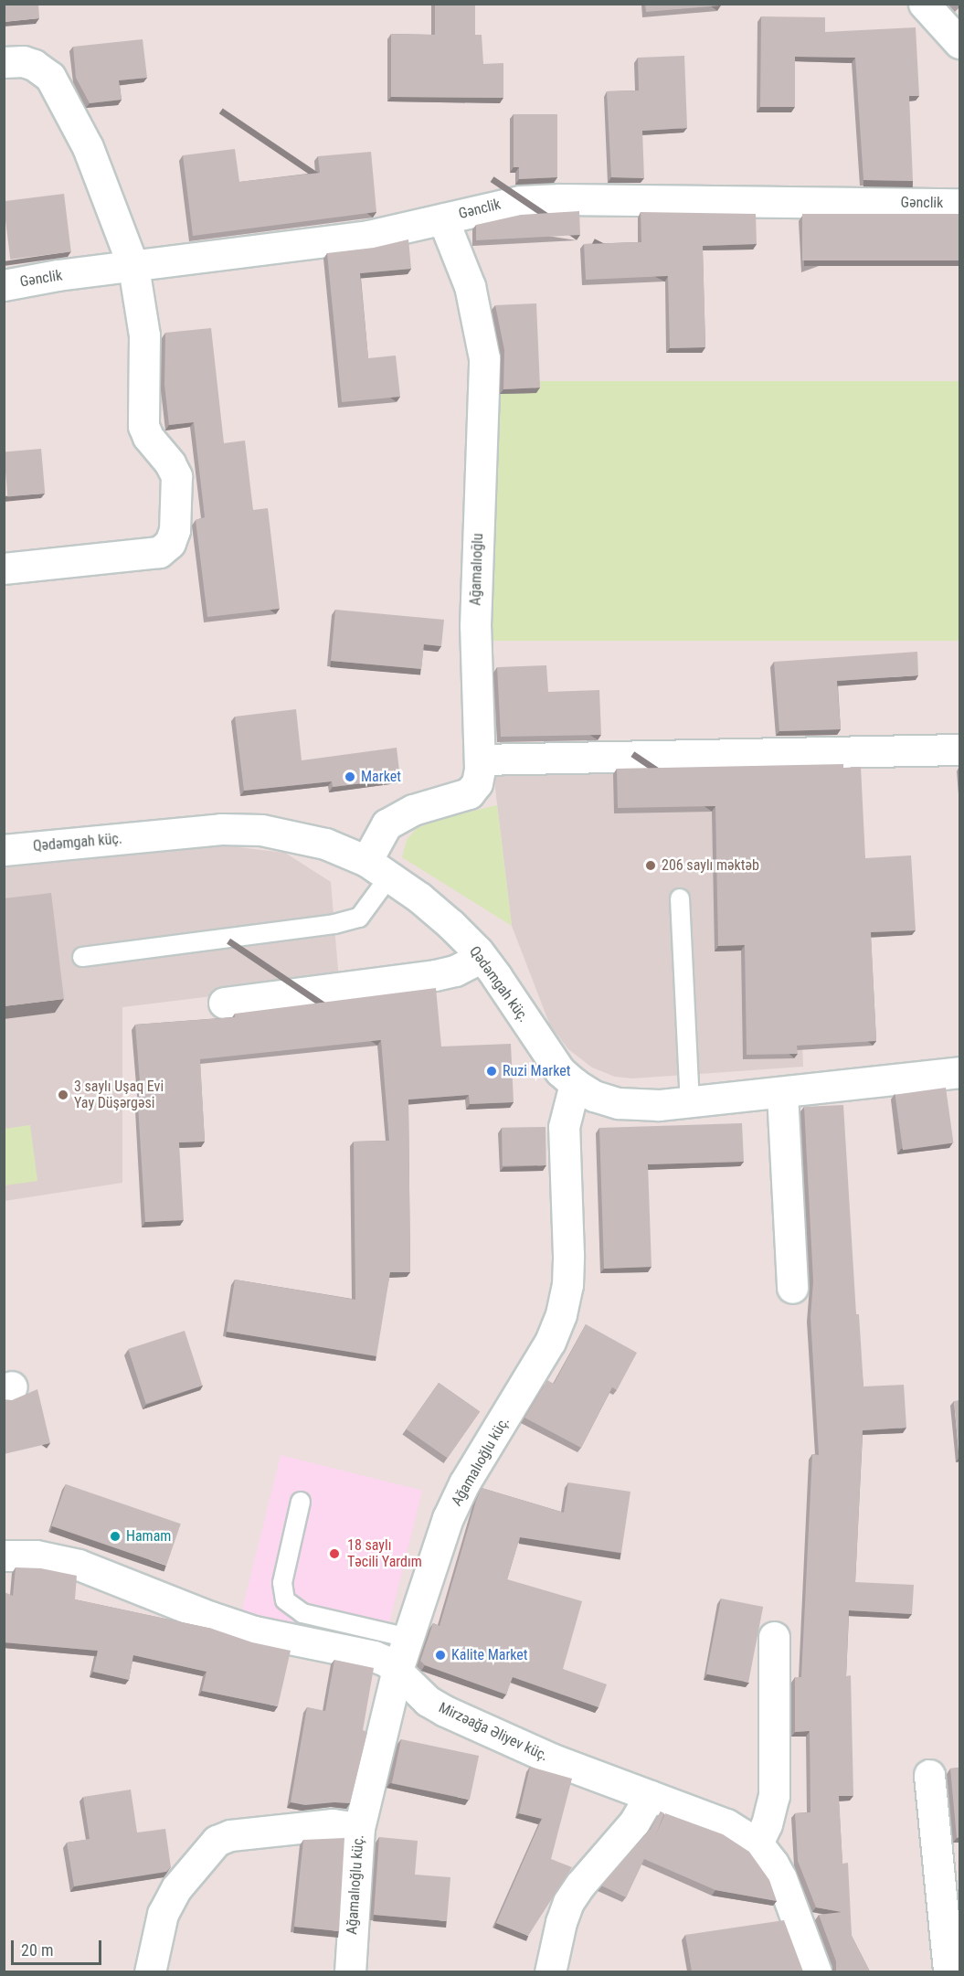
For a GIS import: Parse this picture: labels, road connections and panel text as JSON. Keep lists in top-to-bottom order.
{
  "streets": {
    "street": [
      "Gənclik",
      "Ağamalıoğlu",
      "Qədəmgah küç.",
      "Ağamalıoğlu küç.",
      "Mirzəağa Əliyev küç."
    ]
  },
  "crossings": [
    ["Gənclik", "Ağamalıoğlu"],
    ["Ağamalıoğlu", "Qədəmgah küç."],
    ["Qədəmgah küç.", "Ağamalıoğlu küç."],
    ["Ağamalıoğlu küç.", "Mirzəağa Əliyev küç."]
  ],
  "places": [
    "Market",
    "206 saylı məktəb",
    "Ruzi Market",
    "3 saylı Uşaq Evi Yay Düşərgəsi",
    "Hamam",
    "18 saylı Təcili Yardım",
    "Kalite Market"
  ],
  "scale_bar": "20 m"
}
